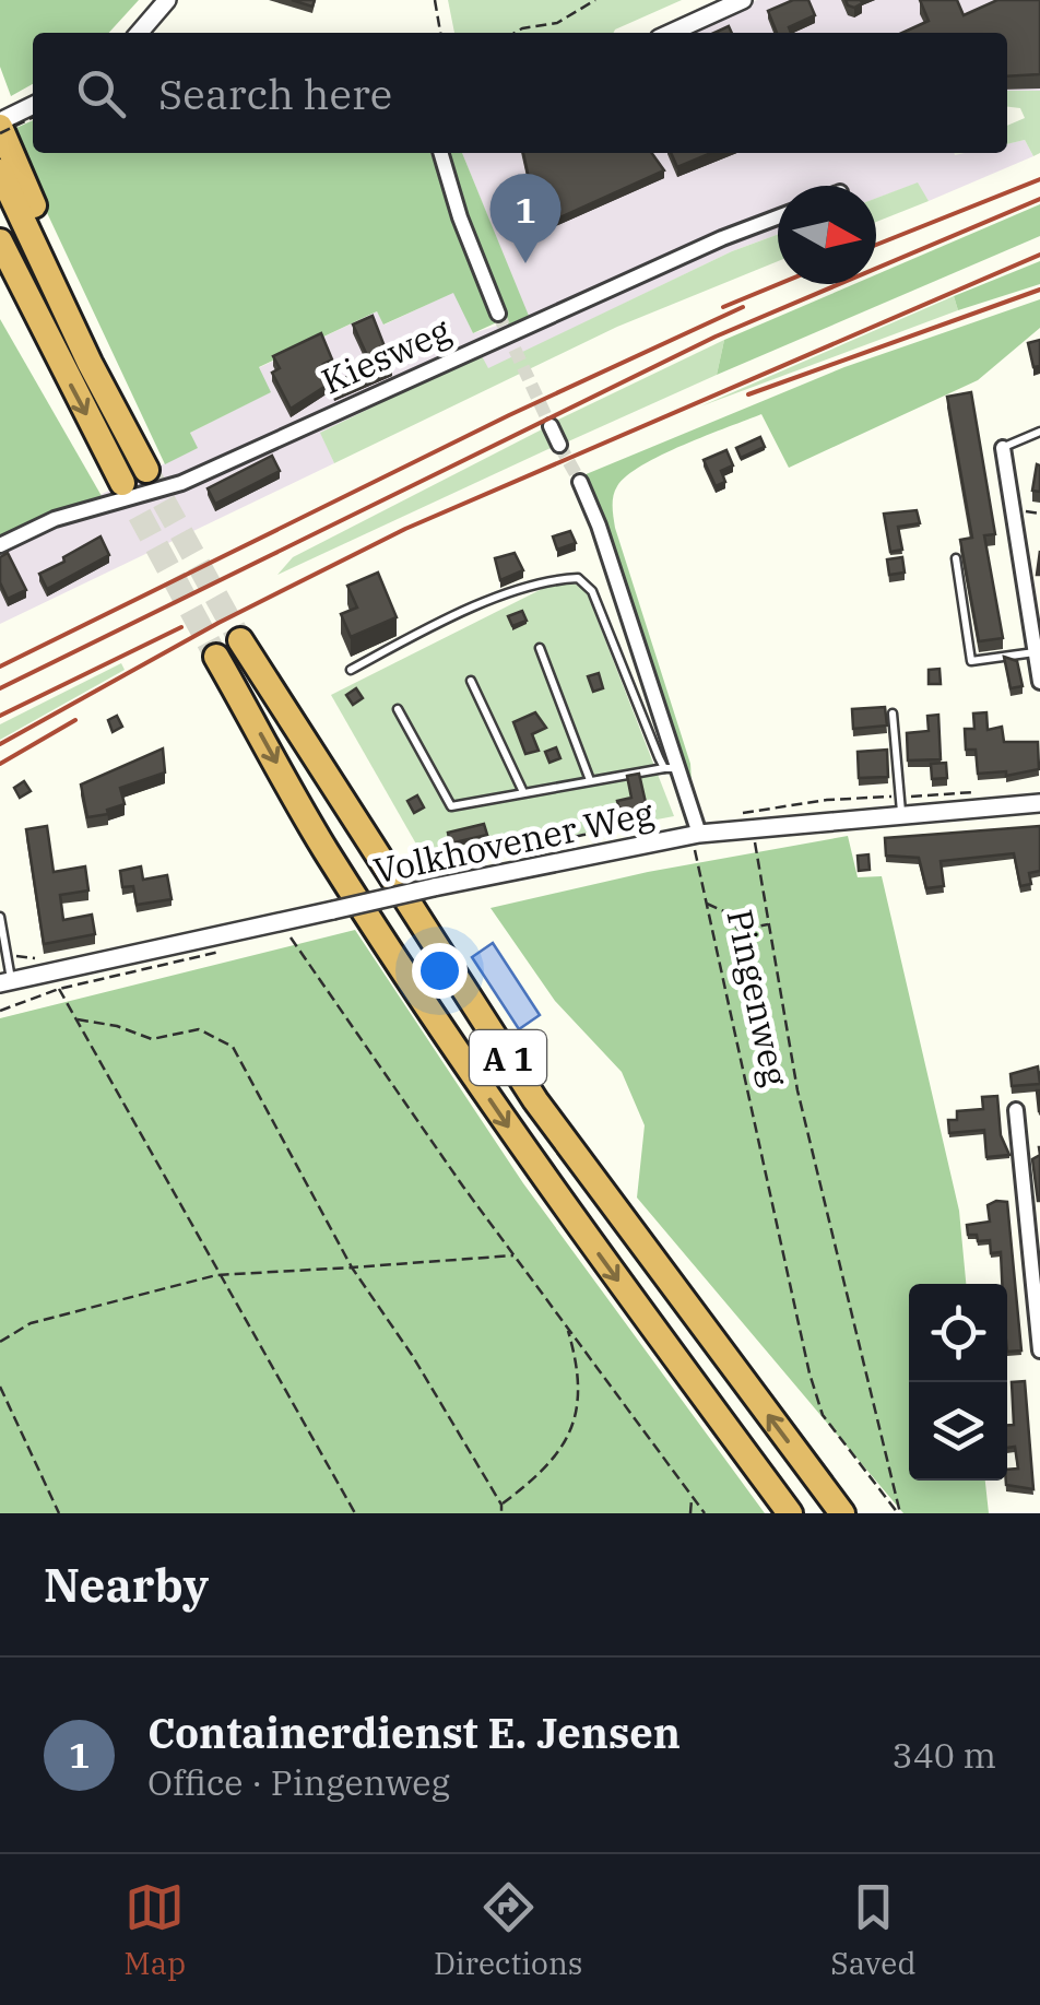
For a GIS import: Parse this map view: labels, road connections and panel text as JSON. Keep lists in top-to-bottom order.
{
  "streets": {
    "highway": ["A 1"],
    "street": ["Kiesweg", "Volkhovener Weg"],
    "path": ["Pingenweg"]
  },
  "crossings": [
    ["Volkhovener Weg", "Pingenweg"]
  ],
  "north": "right",
  "page": {
    "search": "Search here",
    "pins": "1",
    "heading": "Nearby",
    "list": [
      {
        "mark": "1",
        "name": "Containerdienst E. Jensen",
        "note": "Office · Pingenweg",
        "value": "340 m"
      }
    ],
    "nav": ["Map", "Directions", "Saved"]
  }
}
